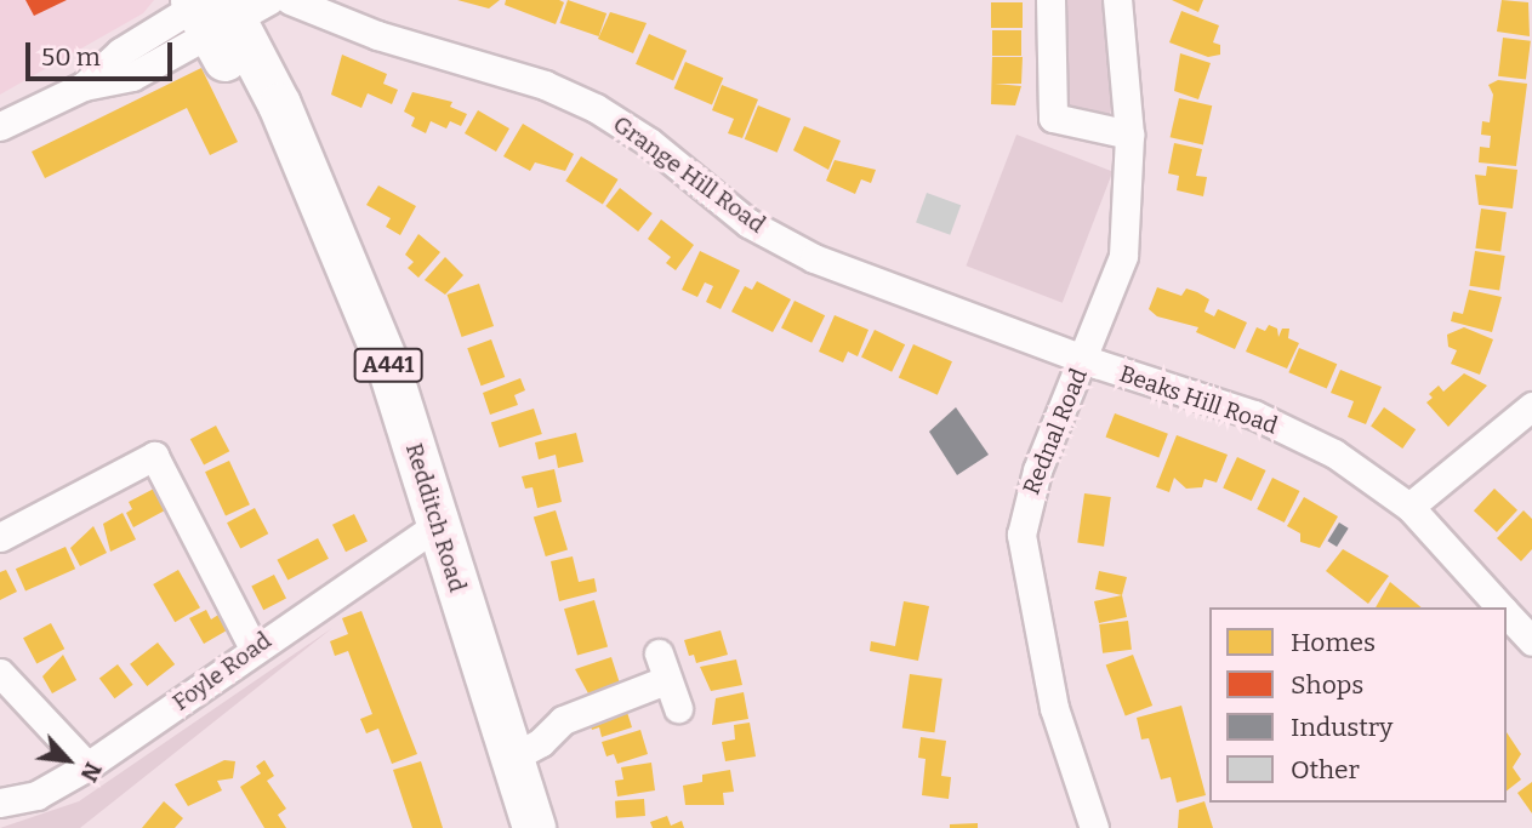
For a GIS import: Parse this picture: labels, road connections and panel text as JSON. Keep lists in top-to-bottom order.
{
  "streets": {
    "highway": ["A441", "Redditch Road"],
    "street": [
      "Grange Hill Road",
      "Beaks Hill Road",
      "Rednal Road",
      "Foyle Road"
    ]
  },
  "crossings": [
    ["Grange Hill Road", "Beaks Hill Road"],
    ["Grange Hill Road", "Rednal Road"],
    ["Beaks Hill Road", "Rednal Road"],
    ["Redditch Road", "Foyle Road"]
  ],
  "legend": [
    "Homes",
    "Shops",
    "Industry",
    "Other"
  ],
  "scale_bar": "50 m",
  "north": "bottom right"
}
